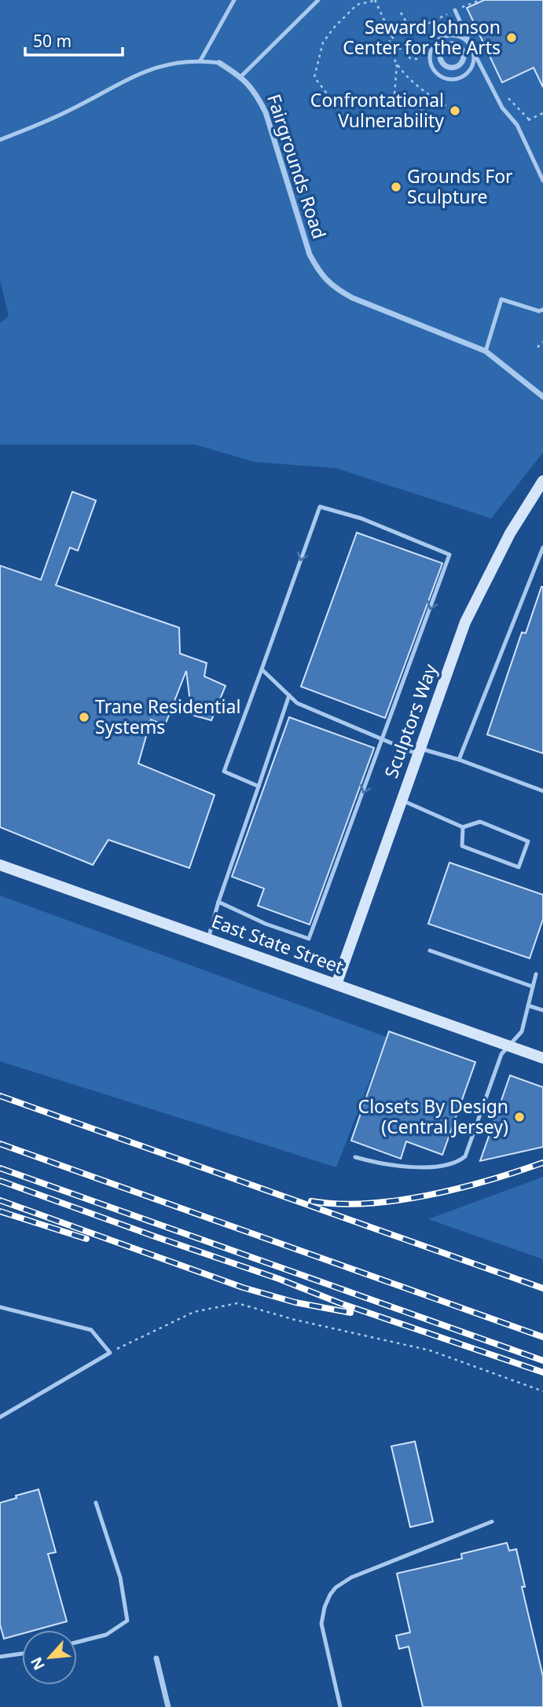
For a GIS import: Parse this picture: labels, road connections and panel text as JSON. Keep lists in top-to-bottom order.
{
  "streets": {
    "street": ["Fairgrounds Road", "Sculptors Way", "East State Street"]
  },
  "crossings": [
    ["Sculptors Way", "East State Street"]
  ],
  "places": [
    "Seward Johnson Center for the Arts",
    "Confrontational Vulnerability",
    "Grounds For Sculpture",
    "Trane Residential Systems",
    "Closets By Design (Central Jersey)"
  ],
  "scale_bar": "50 m",
  "north": "bottom left"
}
